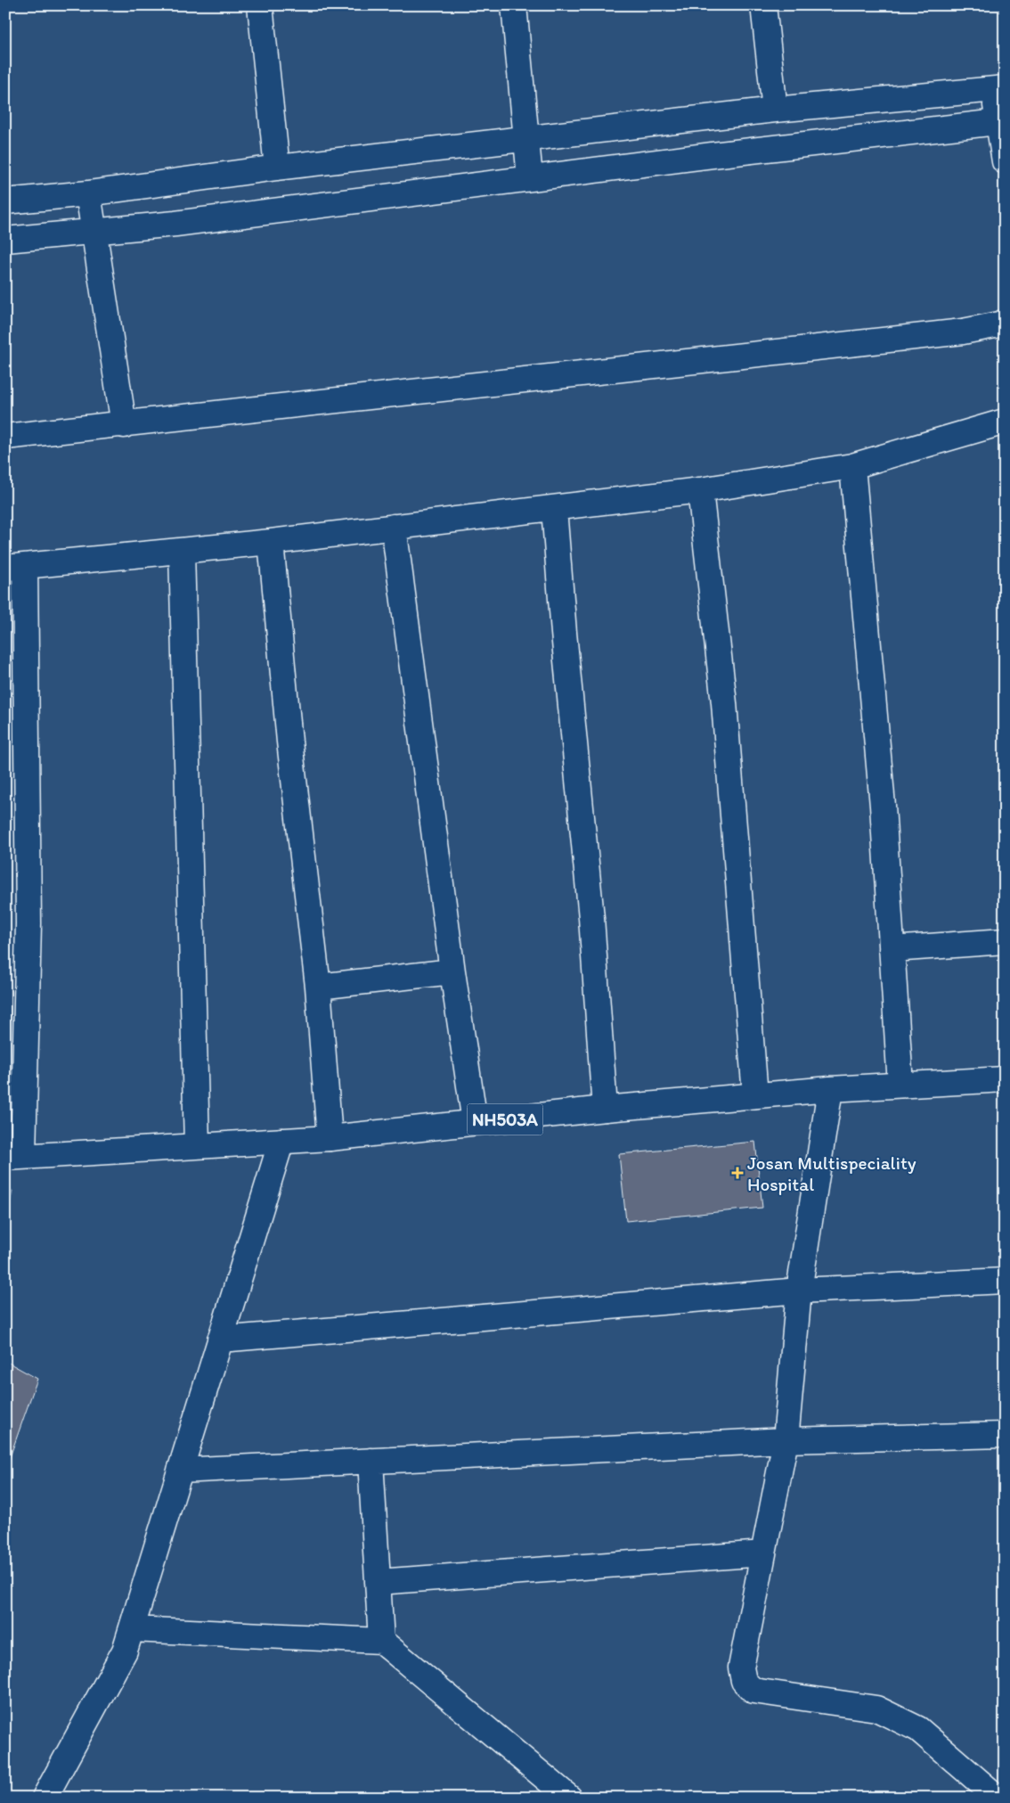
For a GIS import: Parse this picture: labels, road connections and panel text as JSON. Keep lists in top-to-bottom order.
{
  "streets": {
    "main road": ["NH503A"]
  },
  "places": {
    "health": ["Josan Multispeciality Hospital"]
  }
}
